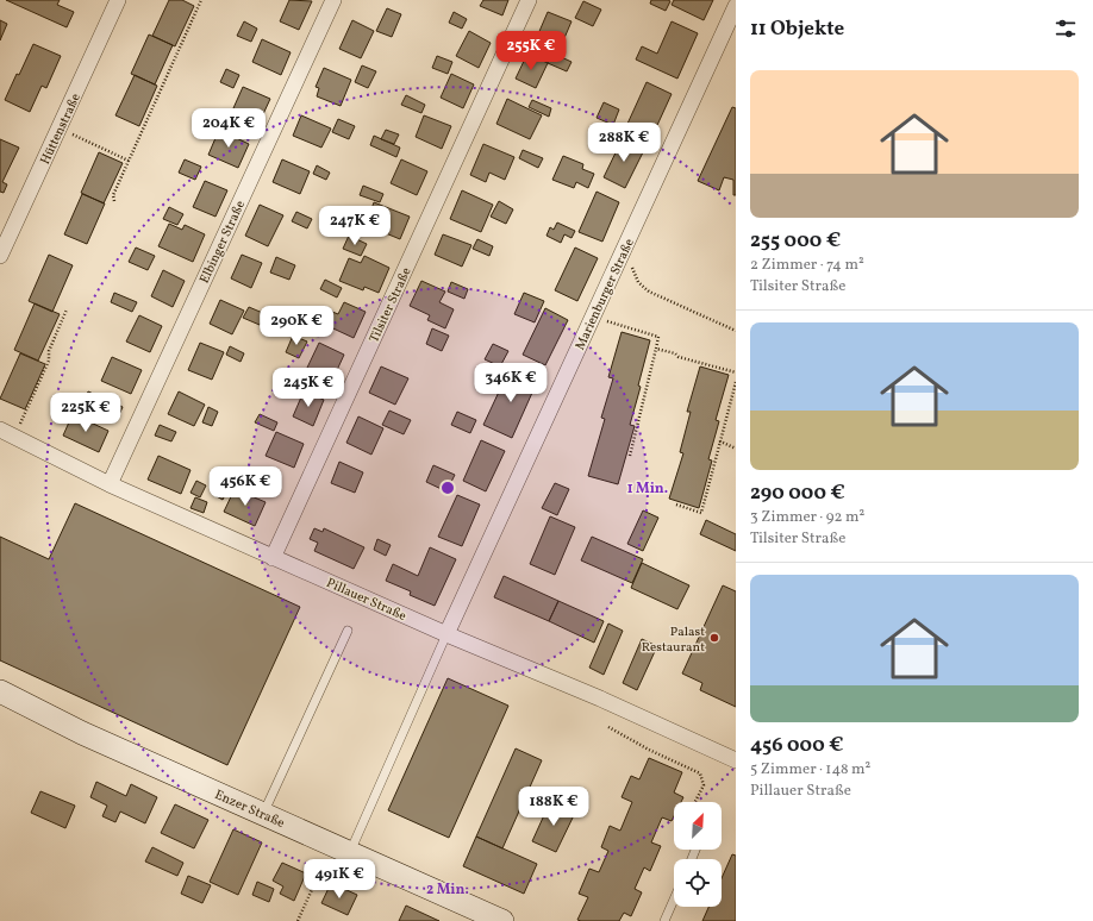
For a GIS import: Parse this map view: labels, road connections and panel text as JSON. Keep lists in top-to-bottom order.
{
  "streets": {
    "main road": ["Enzer Straße"],
    "street": [
      "Hüttenstraße",
      "Elbinger Straße",
      "Marienburger Straße",
      "Tilsiter Straße",
      "Pillauer Straße"
    ]
  },
  "crossings": [
    ["Elbinger Straße", "Pillauer Straße"],
    ["Marienburger Straße", "Pillauer Straße"],
    ["Tilsiter Straße", "Pillauer Straße"]
  ],
  "places": ["Palast Restaurant"],
  "north": "top right",
  "page": {
    "heading": "11 Objekte",
    "price": [
      "255K €",
      "204K €",
      "288K €",
      "247K €",
      "290K €",
      "346K €",
      "245K €",
      "225K €",
      "456K €",
      "188K €",
      "491K €"
    ],
    "list": [
      {
        "name": "255 000 €",
        "note": "2 Zimmer · 74 m² · Tilsiter Straße"
      },
      {
        "name": "290 000 €",
        "note": "3 Zimmer · 92 m² · Tilsiter Straße"
      },
      {
        "name": "456 000 €",
        "note": "5 Zimmer · 148 m² · Pillauer Straße"
      }
    ]
  },
  "rings": ["1 Min.", "2 Min."]
}
